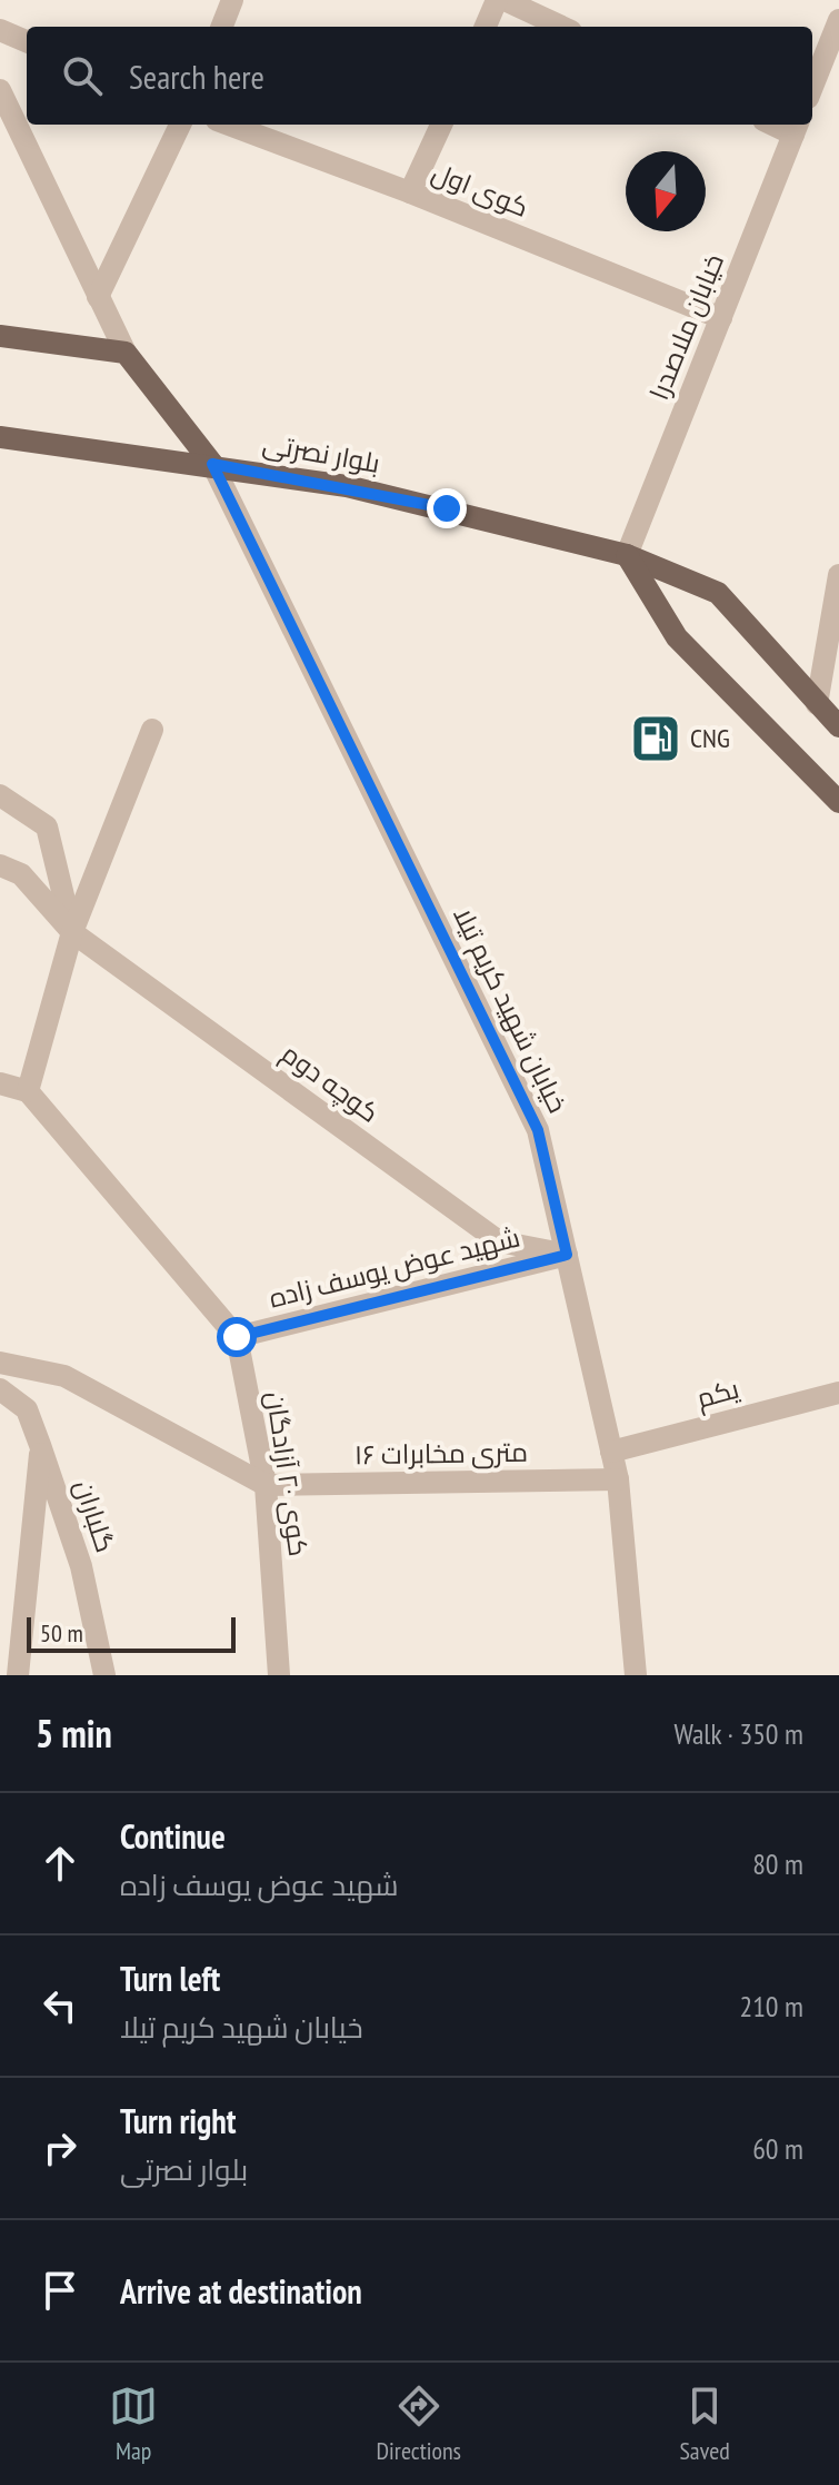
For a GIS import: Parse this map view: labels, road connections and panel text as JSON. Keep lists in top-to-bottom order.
{
  "streets": {
    "main road": ["بلوار نصرتی"],
    "street": [
      "کوی اول",
      "خیابان ملاصدرا",
      "خیابان شهید کریم تیلا",
      "کوچه دوم",
      "شهید عوض یوسف زاده",
      "یکم",
      "۱۶ متری مخابرات",
      "کوی ۲۰ آزادگان",
      "گلباران"
    ]
  },
  "crossings": [
    ["کوی اول", "خیابان ملاصدرا"],
    ["خیابان ملاصدرا", "بلوار نصرتی"],
    ["بلوار نصرتی", "خیابان شهید کریم تیلا"],
    ["خیابان شهید کریم تیلا", "کوچه دوم"],
    ["خیابان شهید کریم تیلا", "شهید عوض یوسف زاده"],
    ["خیابان شهید کریم تیلا", "یکم"],
    ["خیابان شهید کریم تیلا", "۱۶ متری مخابرات"],
    ["کوچه دوم", "شهید عوض یوسف زاده"],
    ["شهید عوض یوسف زاده", "کوی ۲۰ آزادگان"],
    ["۱۶ متری مخابرات", "کوی ۲۰ آزادگان"]
  ],
  "places": {
    "fuel station": ["CNG"]
  },
  "scale_bar": "50 m",
  "north": "bottom",
  "page": {
    "search": "Search here",
    "scale": "50 m",
    "heading": ["5 min", "Walk · 350 m"],
    "list": [
      ["Continue", "شهید عوض یوسف زاده", "80 m"],
      ["Turn left", "خیابان شهید کریم تیلا", "210 m"],
      ["Turn right", "بلوار نصرتی", "60 m"],
      "Arrive at destination"
    ],
    "nav": ["Map", "Directions", "Saved"]
  }
}
